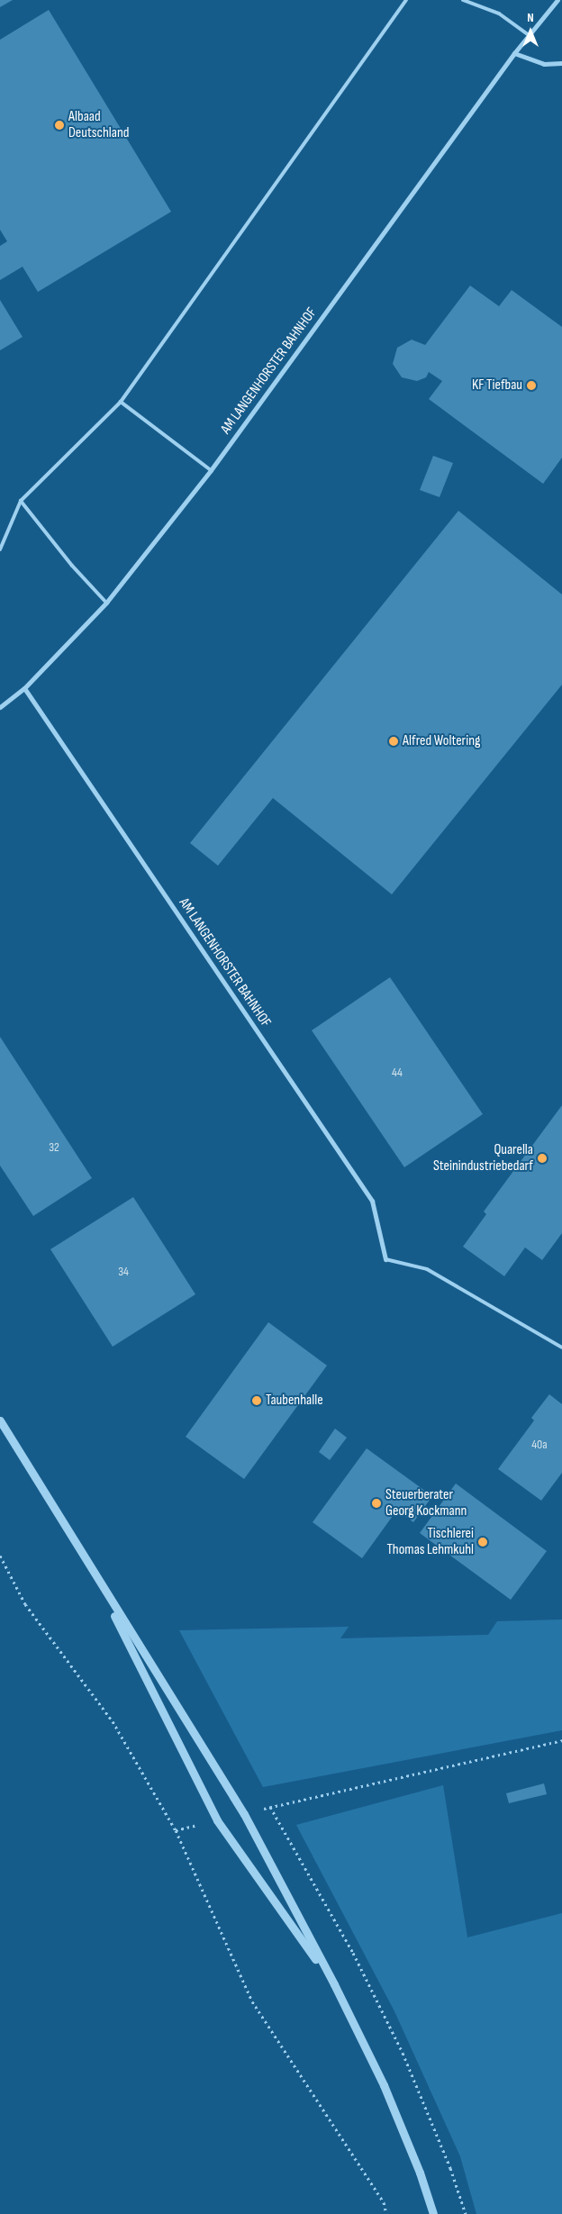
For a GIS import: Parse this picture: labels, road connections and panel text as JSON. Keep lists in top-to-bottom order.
{
  "streets": {
    "street": ["AM LANGENHORSTER BAHNHOF"]
  },
  "places": [
    "Albaad Deutschland",
    "KF Tiefbau",
    "Alfred Woltering",
    "Quarella Steinindustriebedarf",
    "Taubenhalle",
    "Steuerberater Georg Kockmann",
    "Tischlerei Thomas Lehmkuhl"
  ],
  "house_numbers": [
    "44",
    "32",
    "34",
    "40a"
  ],
  "north": "top"
}
